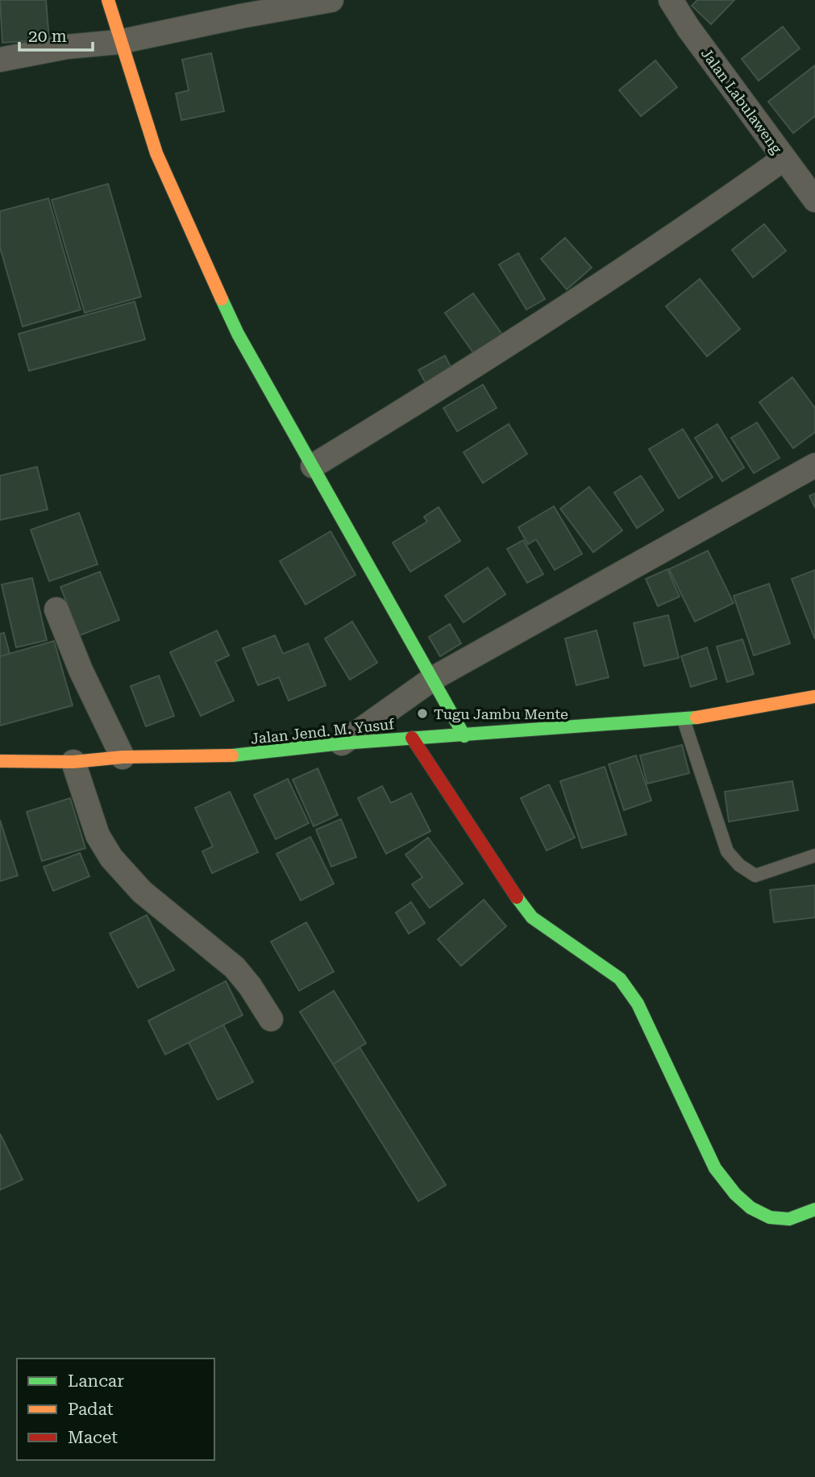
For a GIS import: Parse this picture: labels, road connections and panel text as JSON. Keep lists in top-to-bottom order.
{
  "streets": {
    "main road": ["Jalan Jend. M. Yusuf"],
    "street": ["Jalan Labulaweng"]
  },
  "places": ["Tugu Jambu Mente"],
  "legend": ["Lancar", "Padat", "Macet"],
  "scale_bar": "20 m"
}
